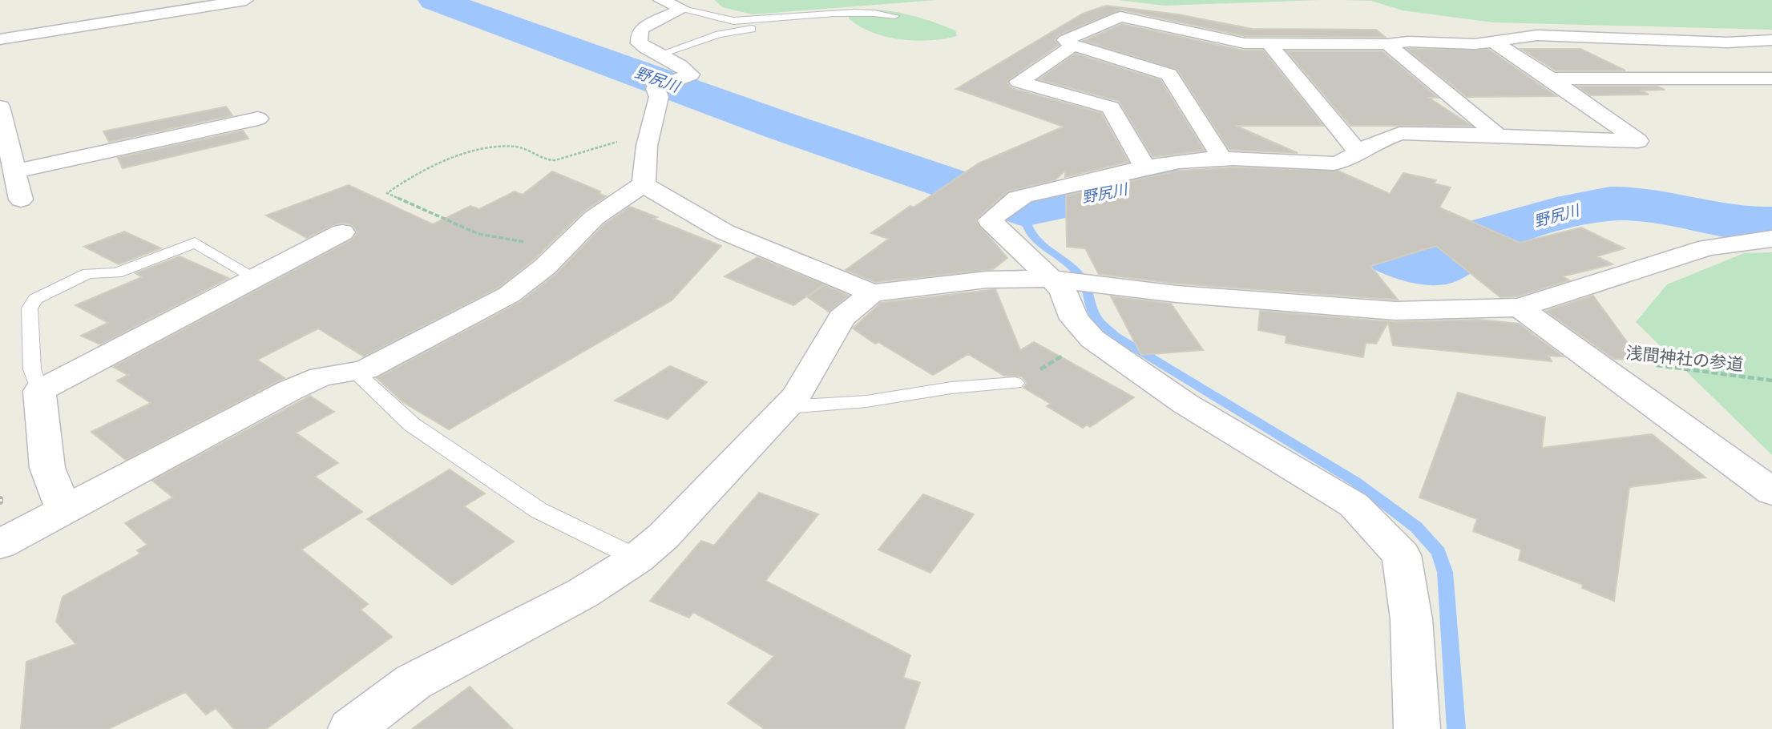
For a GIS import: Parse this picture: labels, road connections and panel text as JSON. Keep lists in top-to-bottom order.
{
  "streets": {
    "path": ["浅間神社の参道"]
  },
  "water": ["野尻川"]
}
